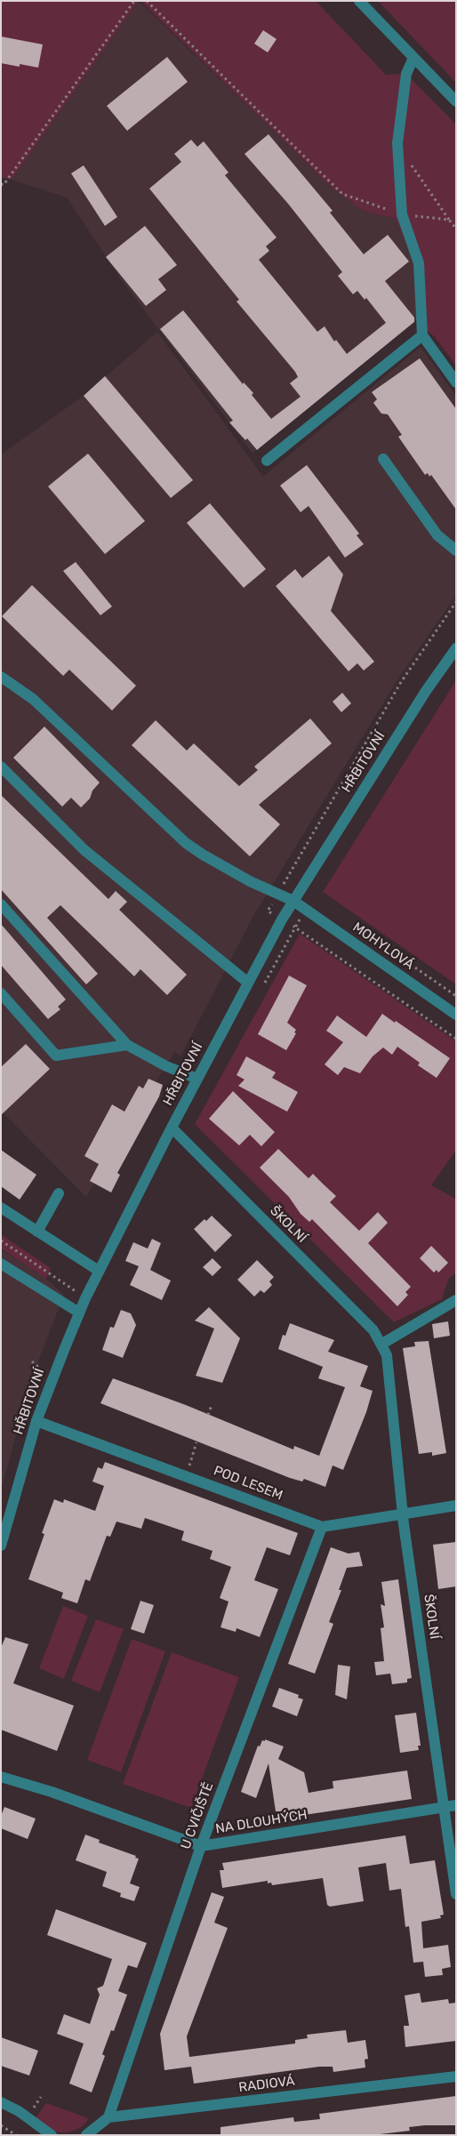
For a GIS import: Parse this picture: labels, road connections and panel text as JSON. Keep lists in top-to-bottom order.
{
  "streets": {
    "street": [
      "HŘBITOVNÍ",
      "MOHYLOVÁ",
      "ŠKOLNÍ",
      "POD LESEM",
      "U CVIČIŠTĚ",
      "NA DLOUHÝCH",
      "RADIOVÁ"
    ]
  },
  "crossings": [
    ["HŘBITOVNÍ", "MOHYLOVÁ"],
    ["HŘBITOVNÍ", "ŠKOLNÍ"],
    ["HŘBITOVNÍ", "POD LESEM"],
    ["ŠKOLNÍ", "NA DLOUHÝCH"],
    ["POD LESEM", "U CVIČIŠTĚ"],
    ["U CVIČIŠTĚ", "NA DLOUHÝCH"],
    ["U CVIČIŠTĚ", "RADIOVÁ"]
  ]
}
